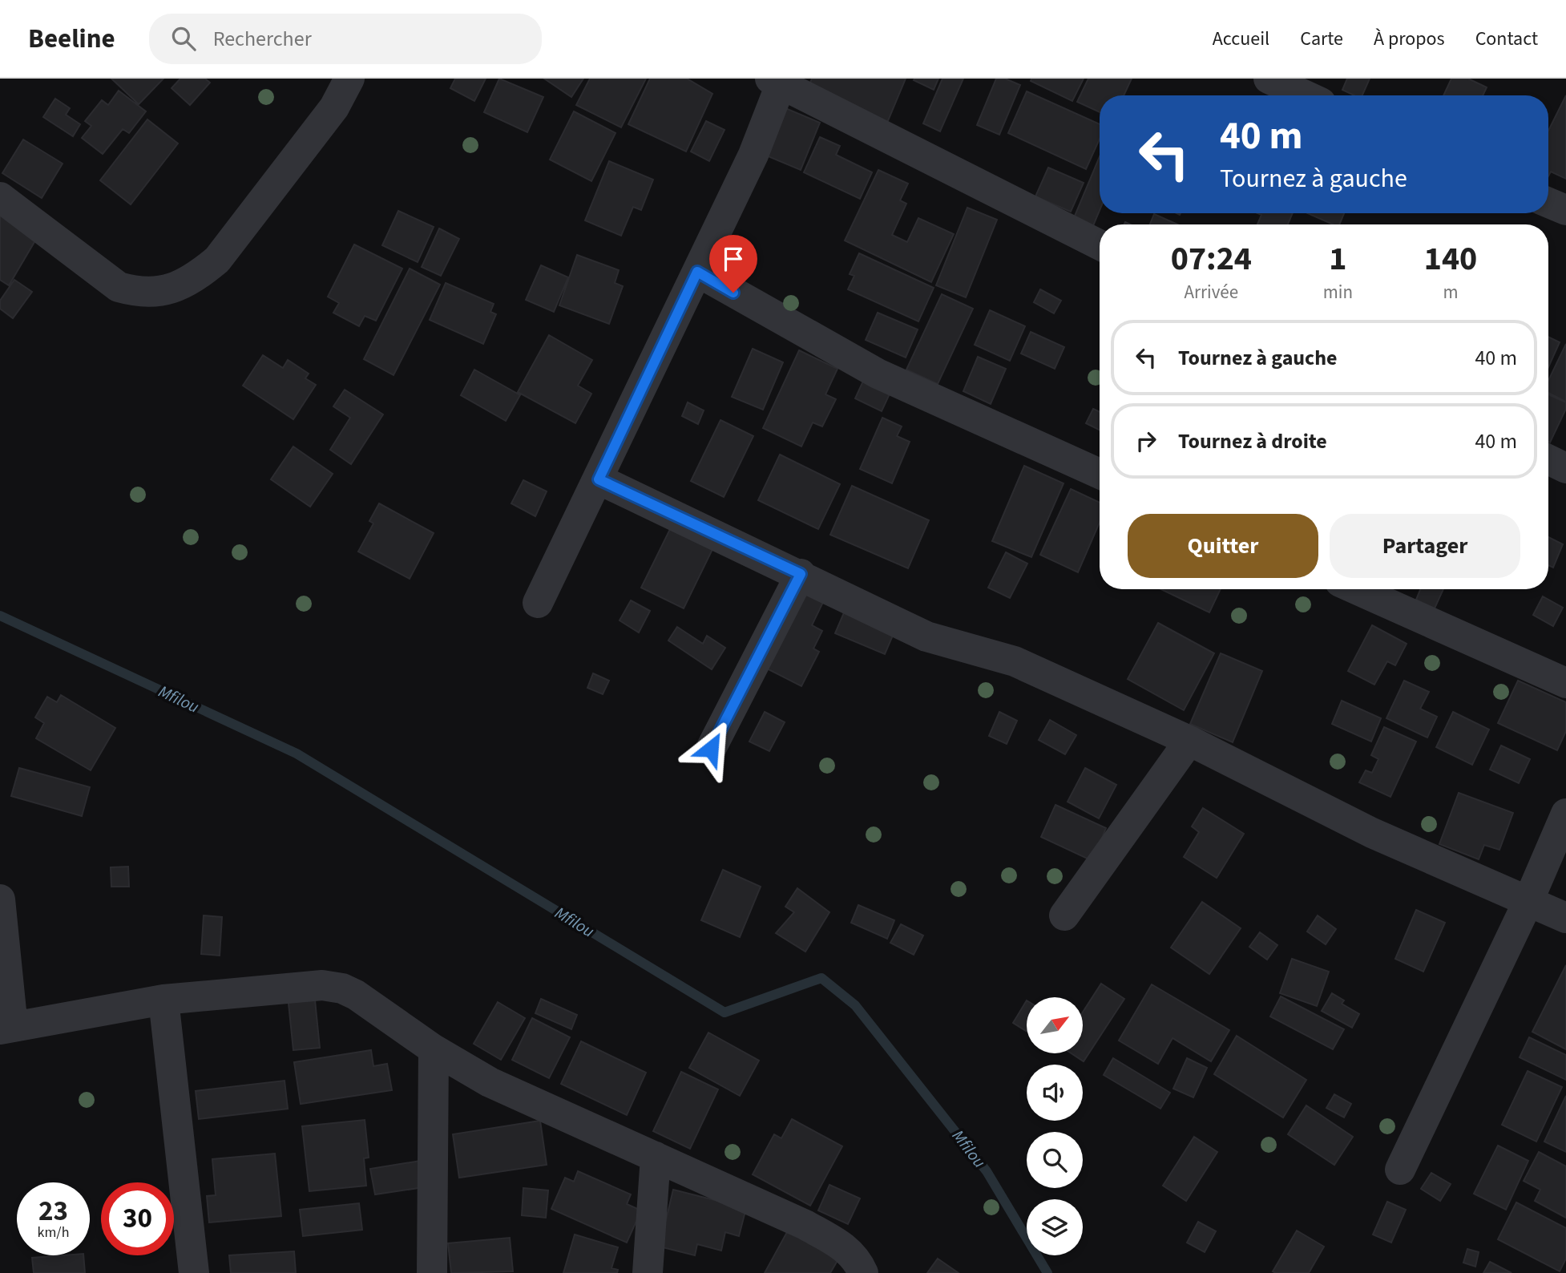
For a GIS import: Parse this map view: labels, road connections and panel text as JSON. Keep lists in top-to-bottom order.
{
  "water": ["Mfilou"],
  "north": "top right",
  "page": {
    "header": "Beeline",
    "search": "Rechercher",
    "nav": [
      "Accueil",
      "Carte",
      "À propos",
      "Contact"
    ],
    "turn": ["40 m", "Tournez à gauche"],
    "eta": [
      "07:24",
      "Arrivée",
      "1",
      "min",
      "140",
      "m"
    ],
    "list": [
      {
        "name": "Tournez à gauche",
        "value": "40 m"
      },
      {
        "name": "Tournez à droite",
        "value": "40 m"
      }
    ],
    "buttons": ["Quitter", "Partager"],
    "speed": "23 km/h",
    "limit": "30"
  }
}
